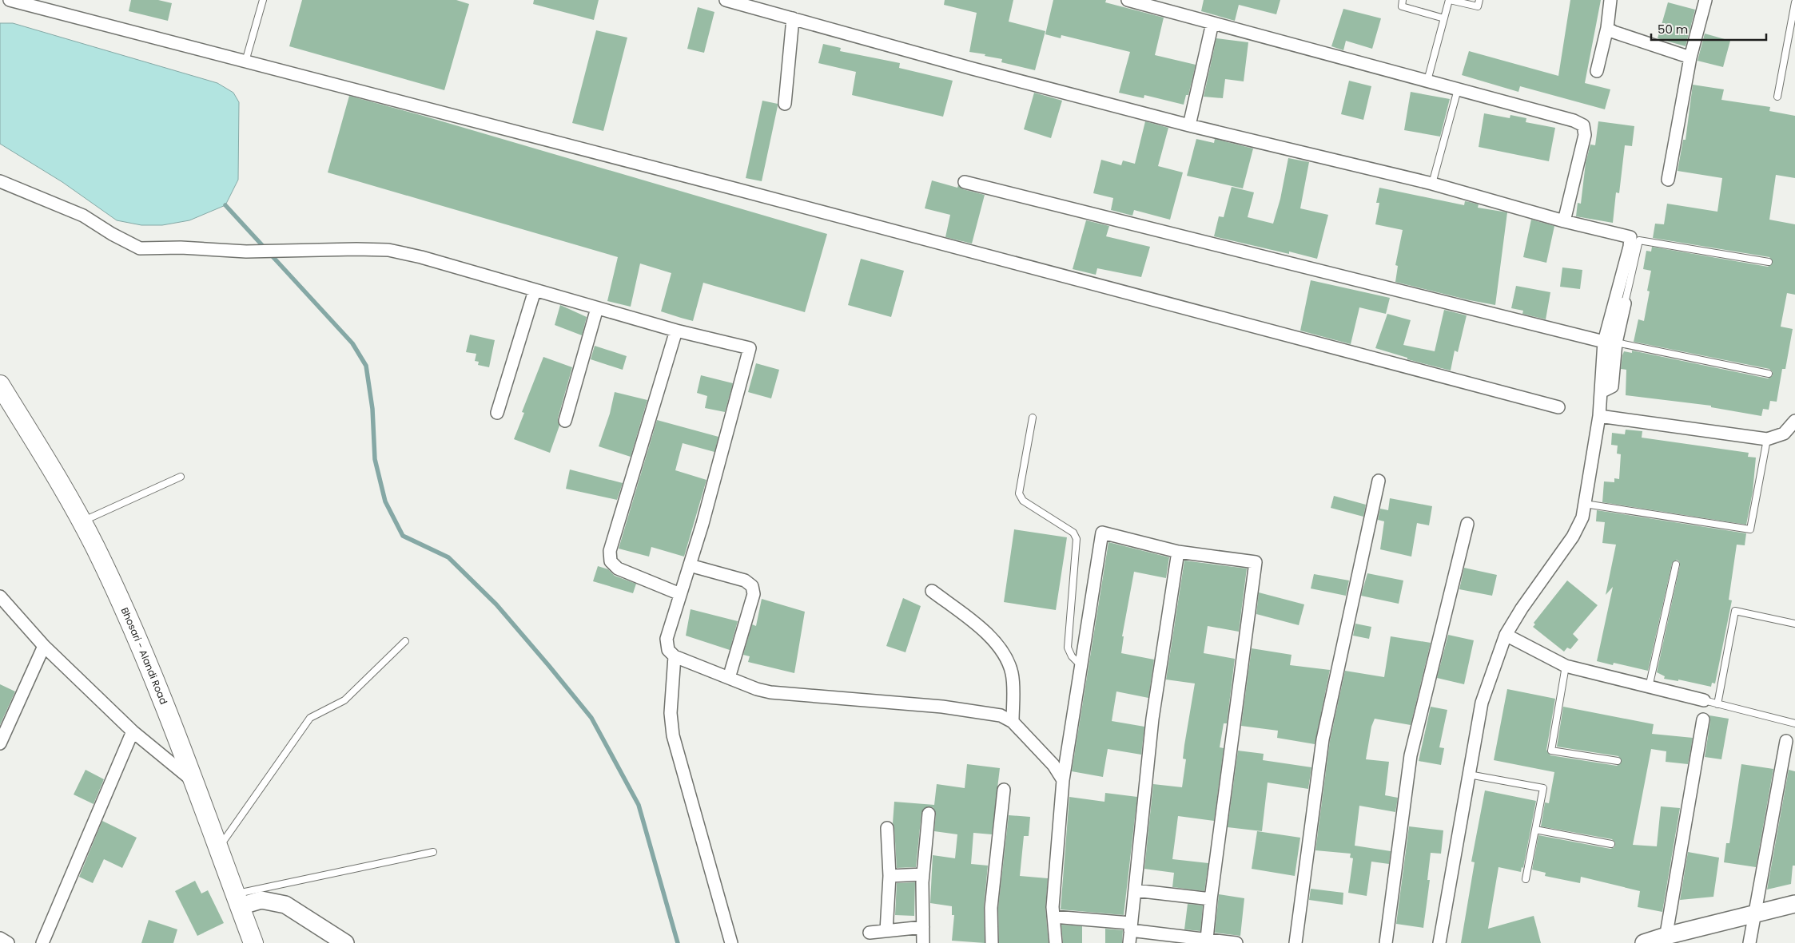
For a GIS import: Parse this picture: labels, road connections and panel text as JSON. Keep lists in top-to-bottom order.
{
  "streets": {
    "main road": ["Bhosari - Alandi Road"]
  },
  "scale_bar": "50 m"
}
